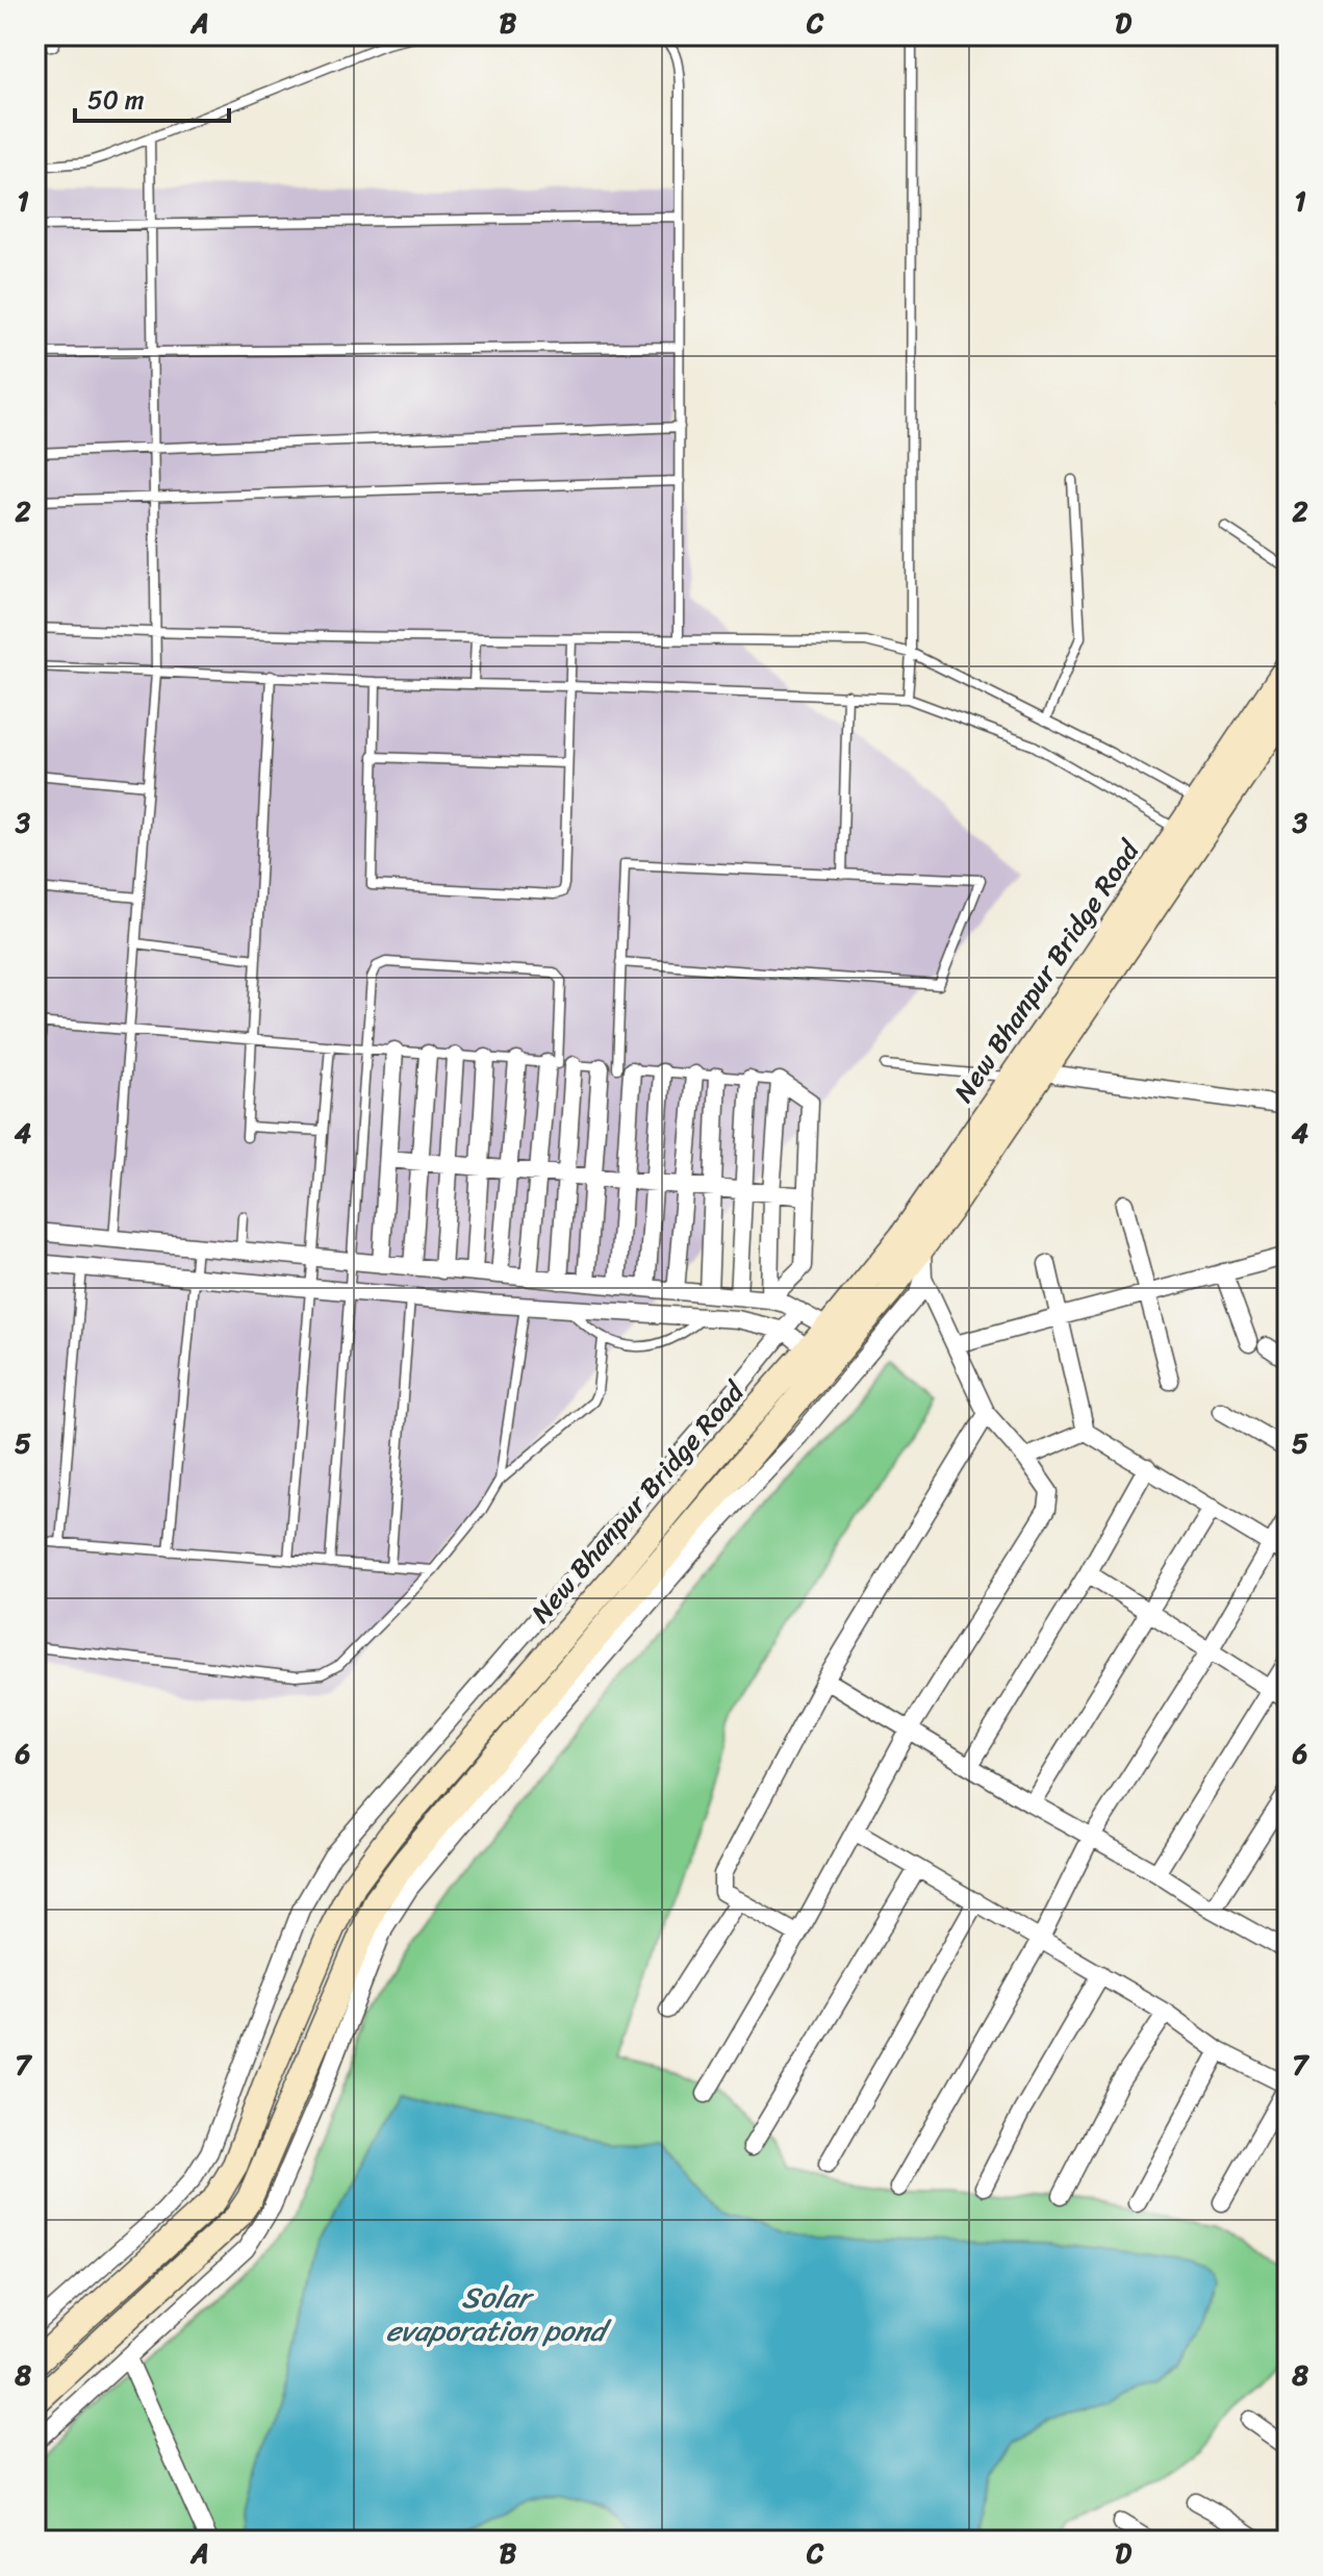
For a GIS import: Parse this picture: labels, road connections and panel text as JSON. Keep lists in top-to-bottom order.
{
  "streets": {
    "street": ["New Bhanpur Bridge Road"]
  },
  "water": ["Solar evaporation pond"],
  "scale_bar": "50 m",
  "grid": {
    "columns": [
      "A",
      "B",
      "C",
      "D"
    ],
    "rows": [
      "1",
      "2",
      "3",
      "4",
      "5",
      "6",
      "7",
      "8"
    ]
  }
}
